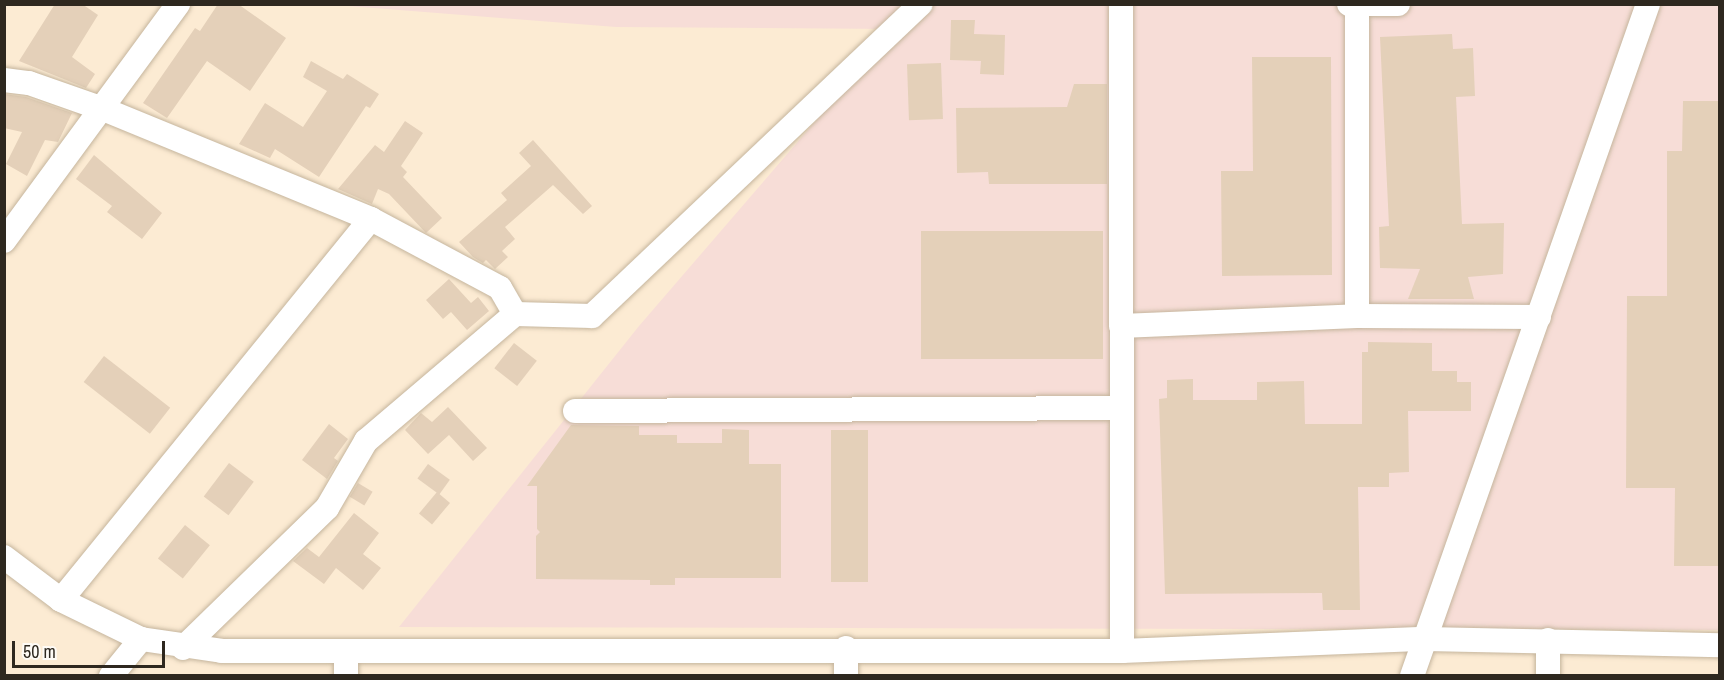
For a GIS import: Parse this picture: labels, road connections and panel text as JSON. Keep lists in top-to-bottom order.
{
  "scale_bar": "50 m"
}
